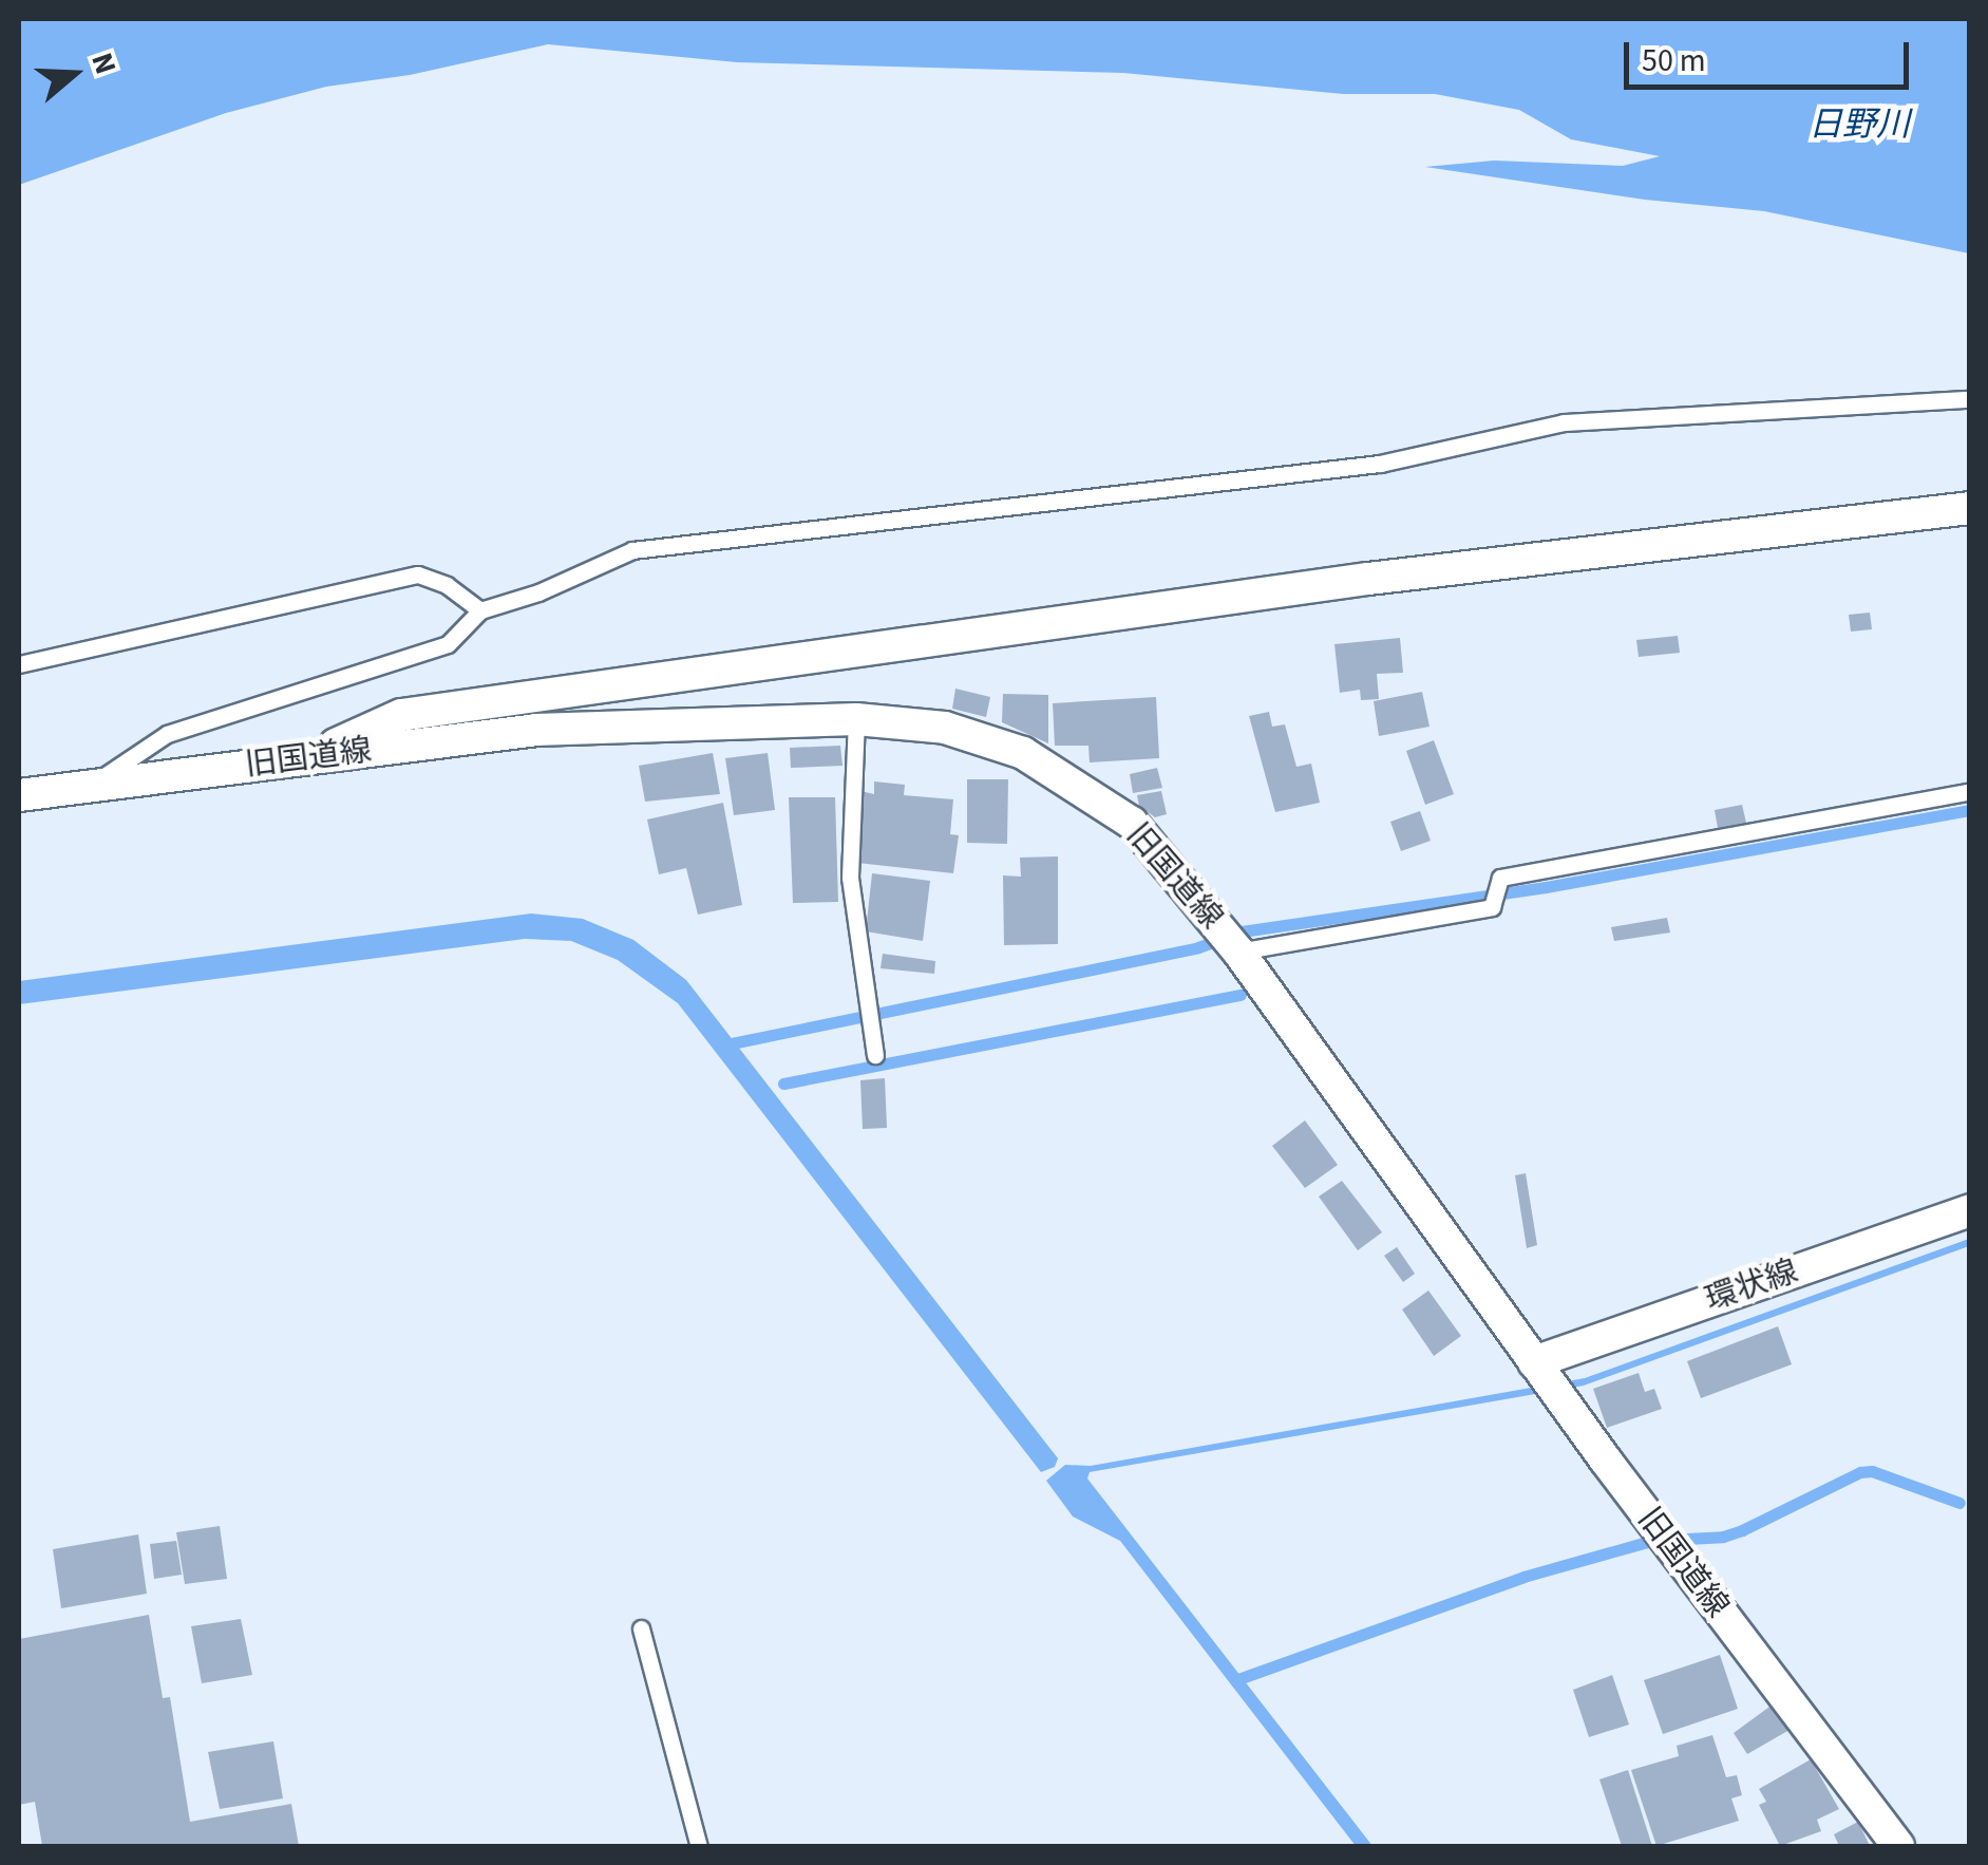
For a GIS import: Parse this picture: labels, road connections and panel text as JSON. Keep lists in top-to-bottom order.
{
  "streets": {
    "street": ["旧国道線", "環状線"]
  },
  "crossings": [
    ["旧国道線", "環状線"]
  ],
  "water": ["日野川"],
  "scale_bar": "50 m",
  "north": "right"
}
